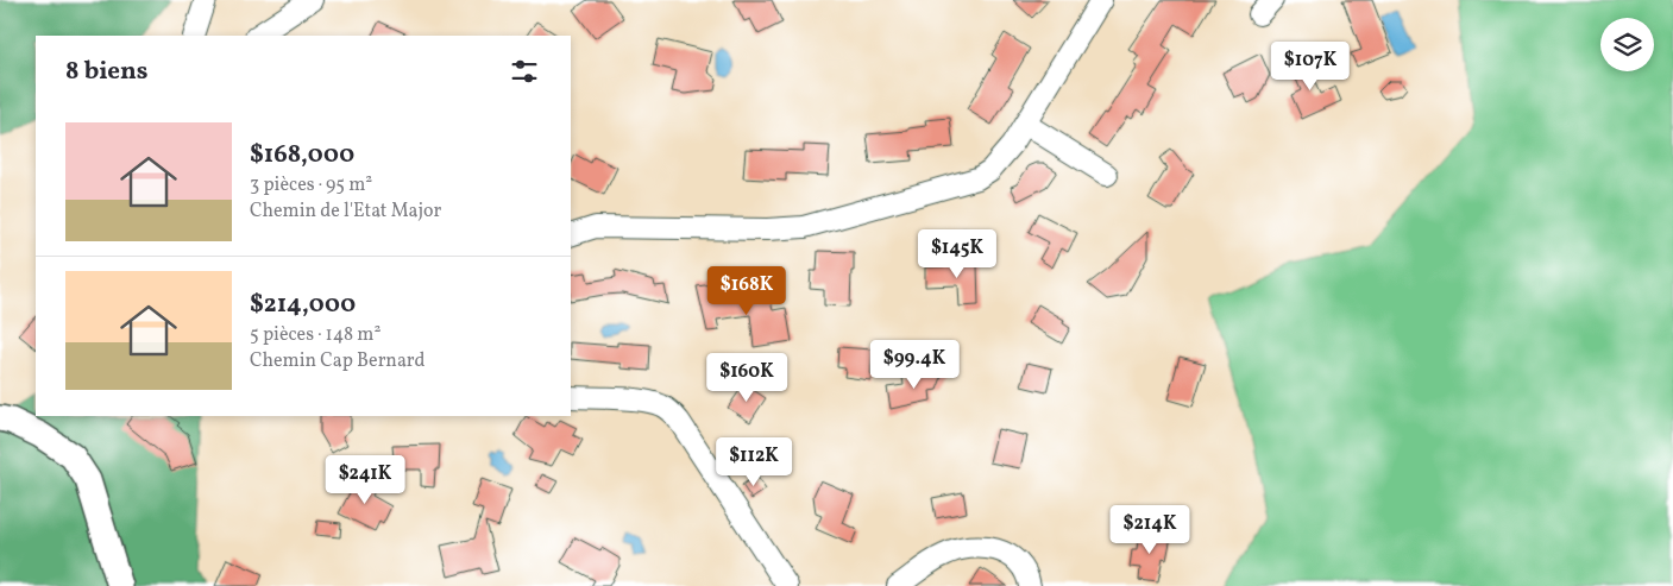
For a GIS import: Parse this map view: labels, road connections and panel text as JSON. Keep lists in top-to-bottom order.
{
  "page": {
    "heading": "8 biens",
    "price": [
      "$107K",
      "$145K",
      "$168K",
      "$99.4K",
      "$160K",
      "$112K",
      "$241K",
      "$214K"
    ],
    "list": [
      {
        "name": "$168,000",
        "note": "3 pièces · 95 m² · Chemin de l'Etat Major"
      },
      {
        "name": "$214,000",
        "note": "5 pièces · 148 m² · Chemin Cap Bernard"
      }
    ]
  }
}
